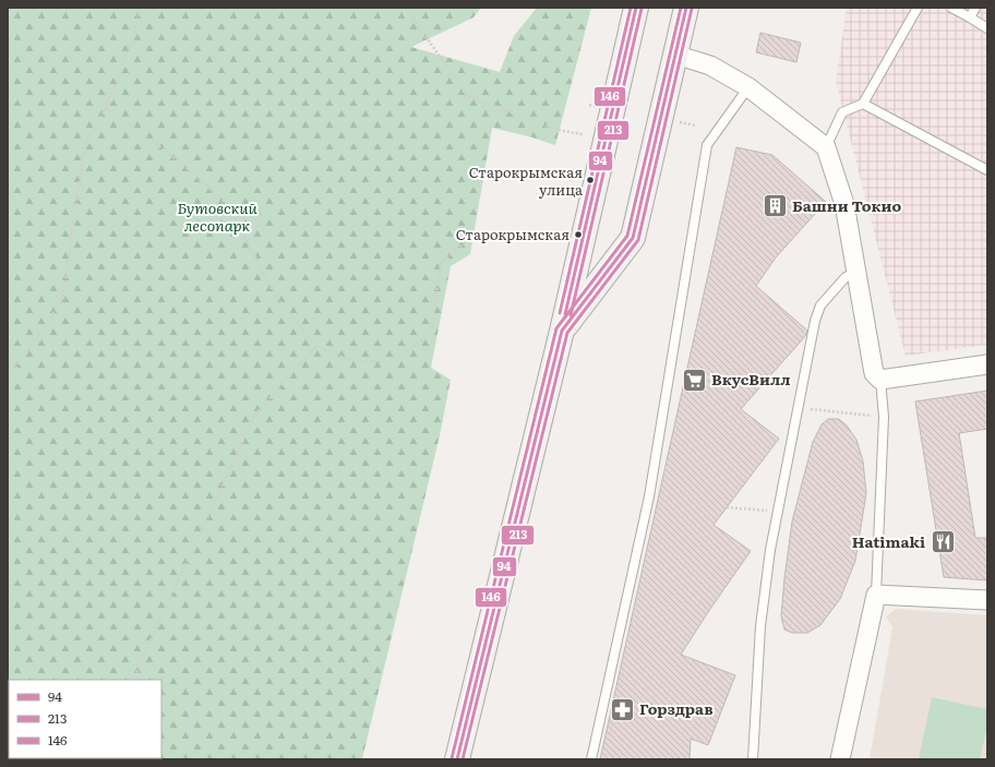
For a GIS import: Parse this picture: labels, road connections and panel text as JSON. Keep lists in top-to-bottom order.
{
  "parks": ["Бутовский лесопарк"],
  "places": {
    "other": ["Старокрымская улица", "Старокрымская"],
    "building": ["Башни Токио"],
    "supermarket": ["ВкусВилл"],
    "restaurant": ["Hatimaki"],
    "pharmacy": ["Горздрав"]
  },
  "lines": ["transit line 94", "transit line 146", "transit line 213"],
  "legend": ["94", "213", "146"]
}
